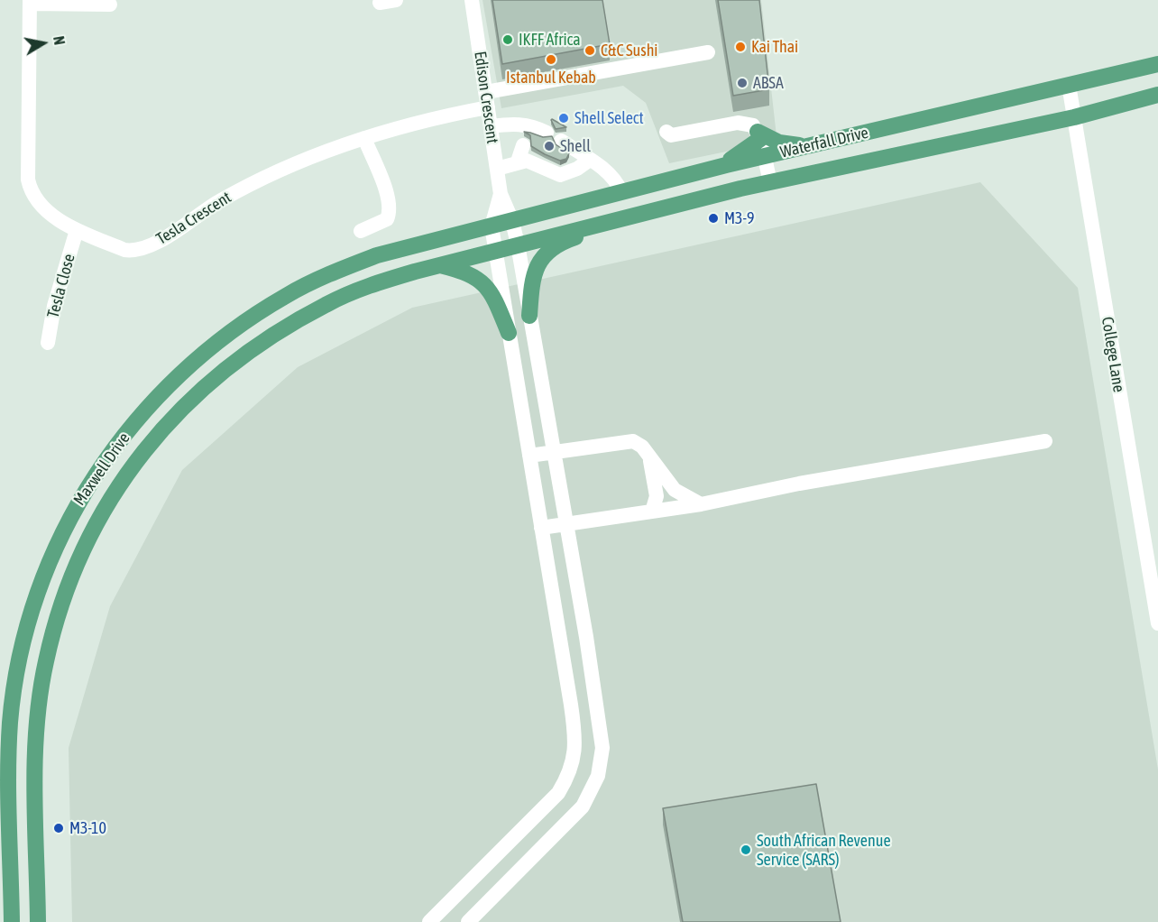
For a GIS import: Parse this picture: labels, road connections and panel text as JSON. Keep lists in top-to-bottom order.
{
  "streets": {
    "main road": ["Waterfall Drive", "Maxwell Drive"],
    "street": [
      "Edison Crescent",
      "Tesla Crescent",
      "Tesla Close",
      "College Lane"
    ]
  },
  "crossings": [
    ["Edison Crescent", "Waterfall Drive"],
    ["Edison Crescent", "Tesla Crescent"],
    ["Edison Crescent", "Maxwell Drive"],
    ["Waterfall Drive", "College Lane"],
    ["Waterfall Drive", "Maxwell Drive"],
    ["Tesla Crescent", "Tesla Close"]
  ],
  "places": [
    "IKFF Africa",
    "Kai Thai",
    "C&C Sushi",
    "Istanbul Kebab",
    "ABSA",
    "Shell Select",
    "Shell",
    "M3-9",
    "M3-10",
    "South African Revenue Service (SARS)"
  ],
  "north": "right"
}
